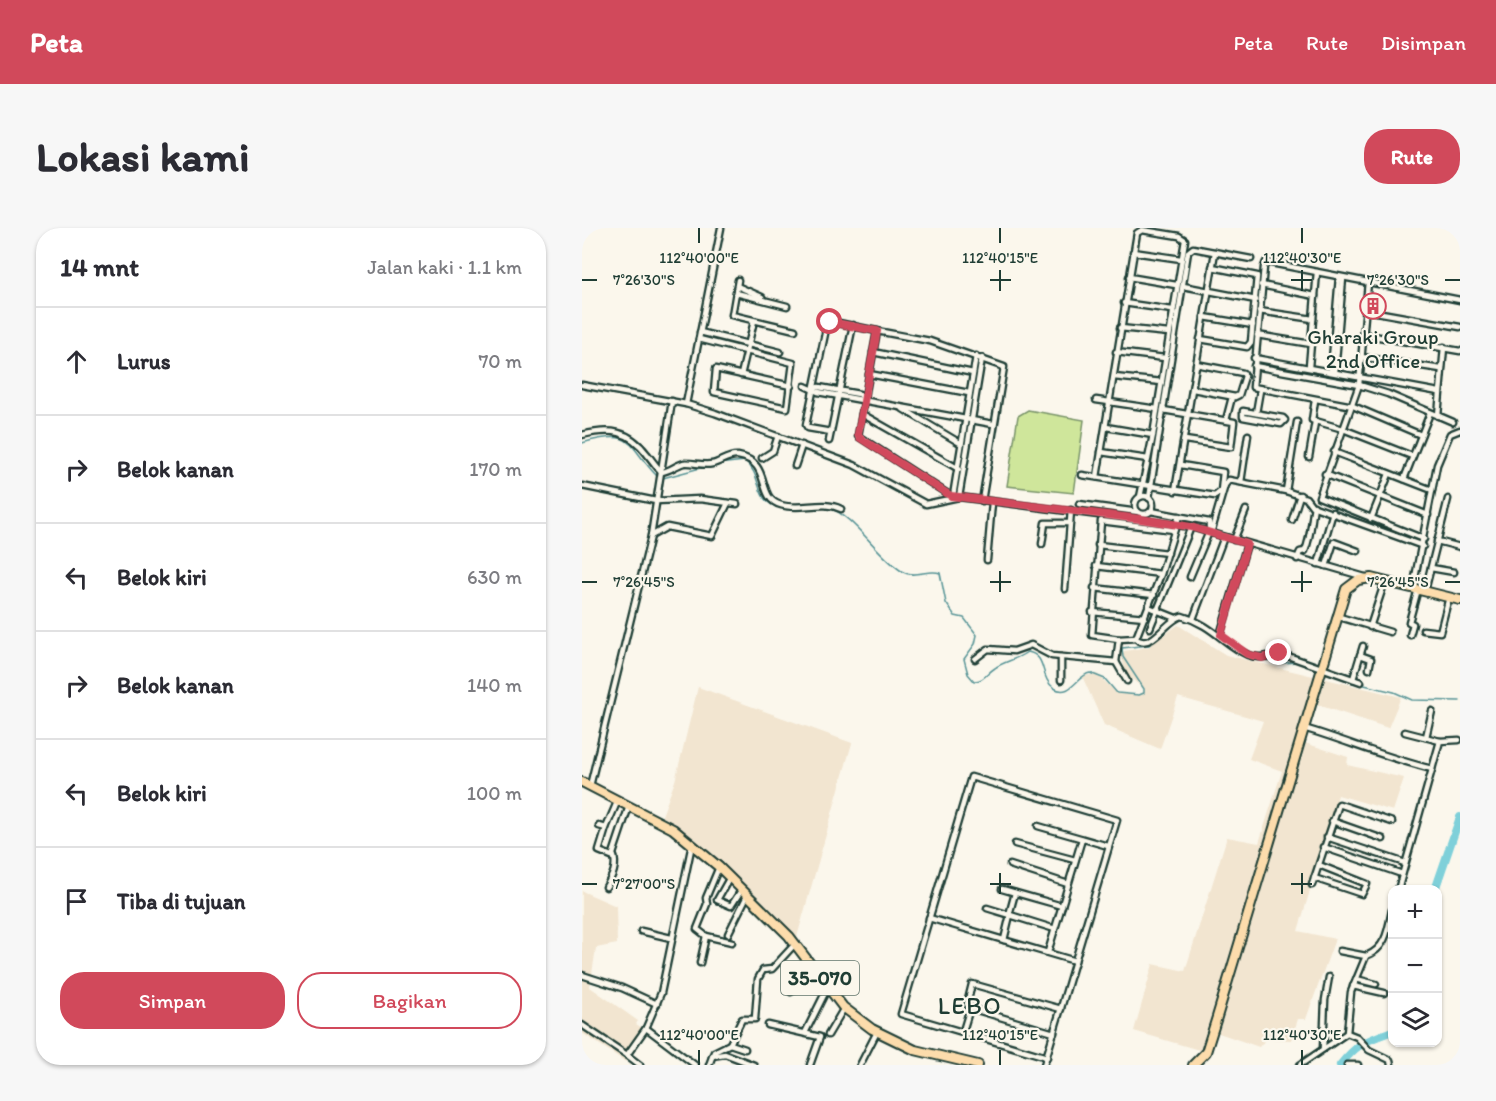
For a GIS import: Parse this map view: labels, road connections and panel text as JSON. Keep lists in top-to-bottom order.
{
  "streets": {
    "main road": ["35-070"]
  },
  "districts": ["LEBO"],
  "places": {
    "building": ["Gharaki Group 2nd Office"]
  },
  "page": {
    "header": "Peta",
    "nav": ["Peta", "Rute", "Disimpan"],
    "buttons": [
      "Rute",
      ["Simpan", "Bagikan"]
    ],
    "title": "Lokasi kami",
    "heading": ["14 mnt", "Jalan kaki · 1.1 km"],
    "list": [
      ["Lurus", "70 m"],
      ["Belok kanan", "170 m"],
      ["Belok kiri", "630 m"],
      ["Belok kanan", "140 m"],
      ["Belok kiri", "100 m"],
      "Tiba di tujuan"
    ],
    "map_buttons": ["+", "−"]
  },
  "coordinates": [
    "112°40'00\"E",
    "112°40'15\"E",
    "112°40'30\"E",
    "7°26'30\"S",
    "7°26'45\"S",
    "7°27'00\"S"
  ]
}
